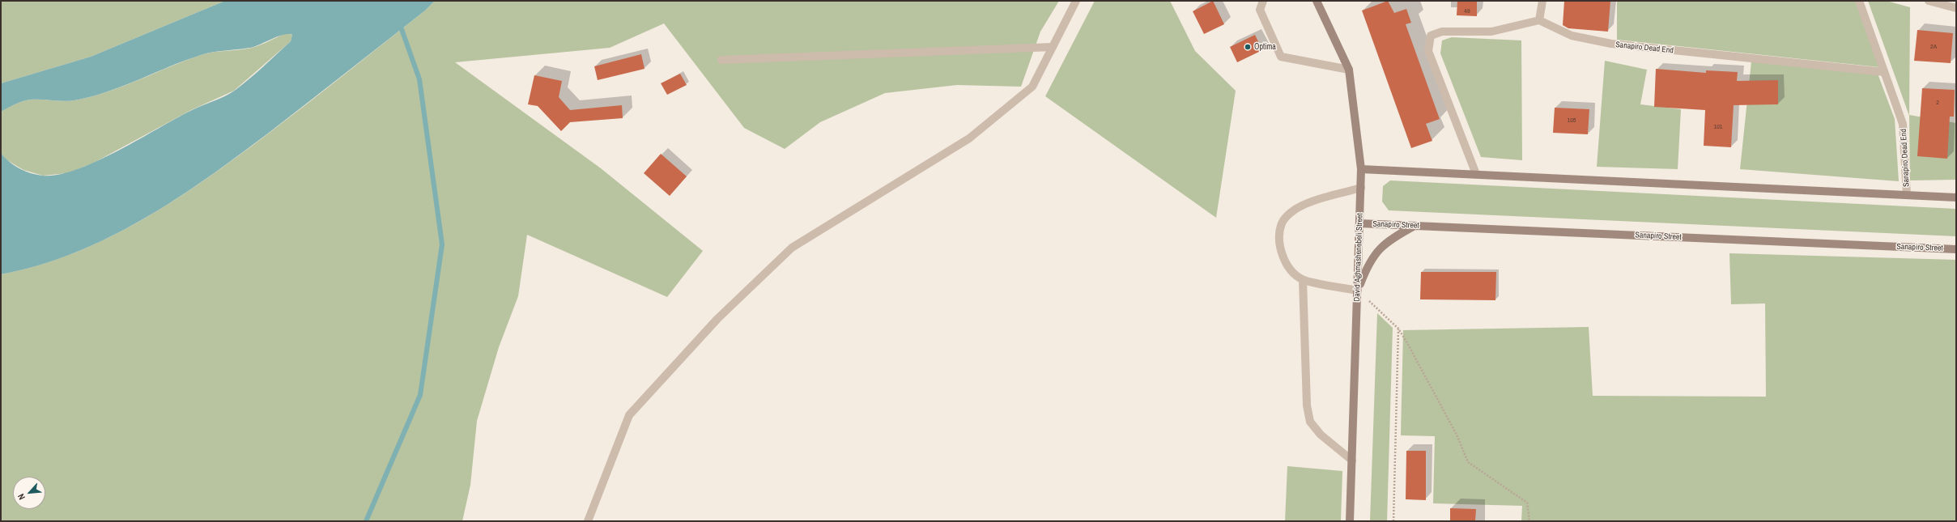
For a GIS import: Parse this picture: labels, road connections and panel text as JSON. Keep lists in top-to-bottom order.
{
  "streets": {
    "main road": ["Sanapiro Street", "David Aghmashenebeli Street"],
    "street": ["Sanapiro Dead End"]
  },
  "crossings": [
    ["Sanapiro Street", "David Aghmashenebeli Street"]
  ],
  "places": ["Optima"],
  "house_numbers": [
    "49",
    "2A",
    "2",
    "105",
    "101"
  ],
  "north": "bottom left"
}
